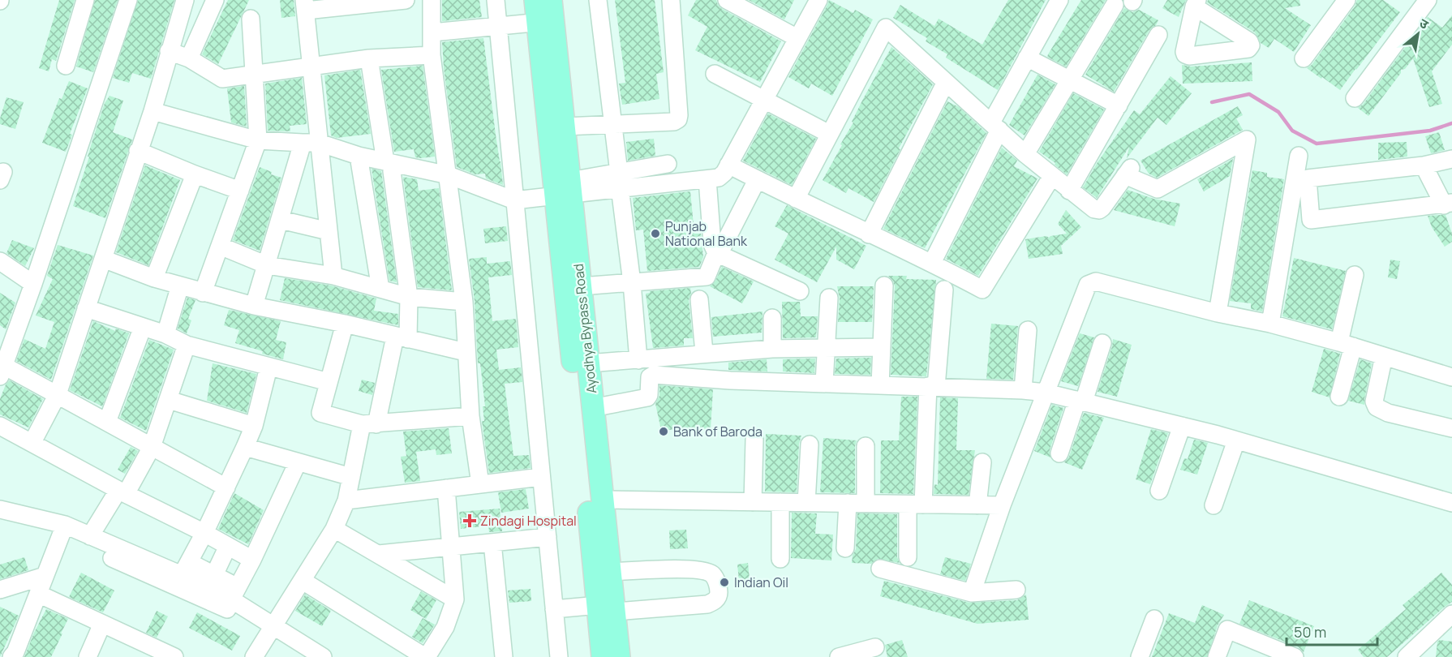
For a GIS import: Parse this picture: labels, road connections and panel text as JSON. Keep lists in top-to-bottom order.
{
  "streets": {
    "main road": ["Ayodhya Bypass Road"]
  },
  "places": {
    "other": ["Punjab National Bank", "Bank of Baroda", "Indian Oil"],
    "health": ["Zindagi Hospital"]
  },
  "scale_bar": "50 m",
  "north": "top right"
}
